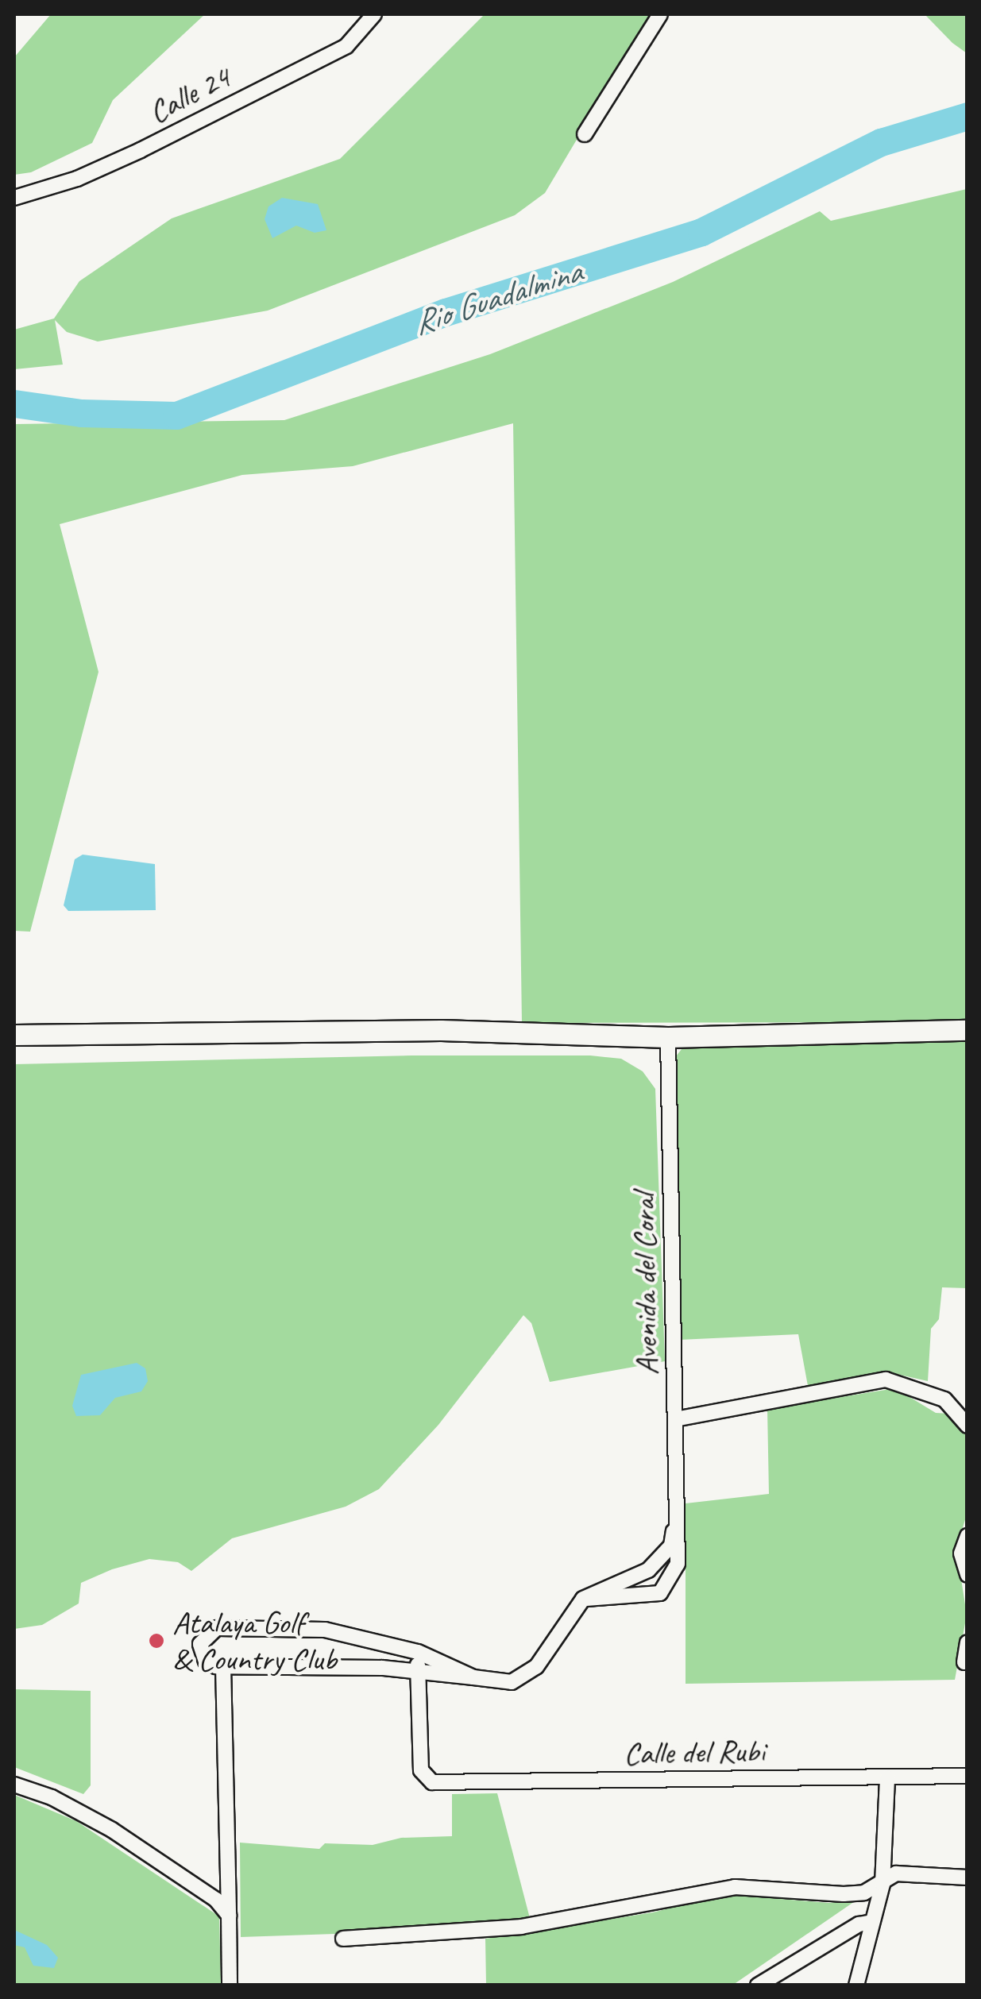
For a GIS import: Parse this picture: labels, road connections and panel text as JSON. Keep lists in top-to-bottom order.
{
  "streets": {
    "street": ["Calle 24", "Avenida del Coral", "Calle del Rubi"]
  },
  "water": ["Rio Guadalmina"],
  "places": ["Atalaya Golf & Country Club"]
}
